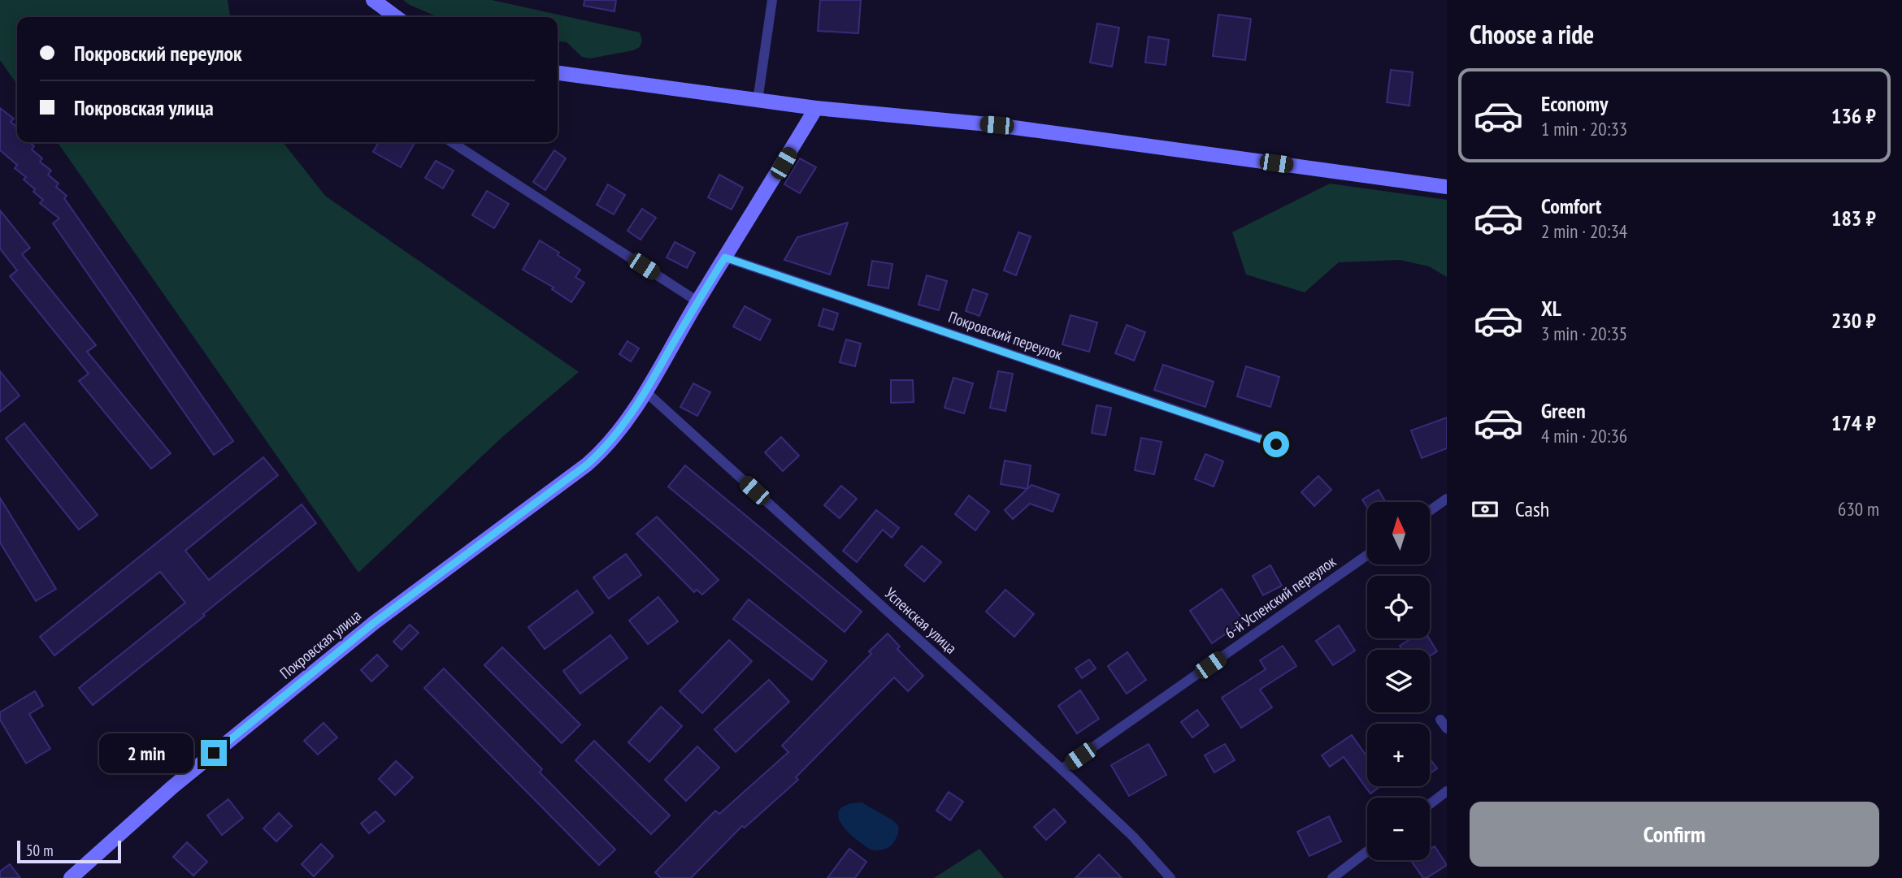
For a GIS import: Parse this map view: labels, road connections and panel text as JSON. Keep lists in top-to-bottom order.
{
  "streets": {
    "street": [
      "Покровский переулок",
      "6-й Успенский переулок",
      "Успенская улица",
      "Покровская улица"
    ]
  },
  "crossings": [
    ["Покровский переулок", "Покровская улица"],
    ["6-й Успенский переулок", "Успенская улица"],
    ["Успенская улица", "Покровская улица"]
  ],
  "scale_bar": "50 m",
  "north": "top",
  "page": {
    "heading": "Choose a ride",
    "banner": ["Покровский переулок", "Покровская улица"],
    "list": [
      {
        "name": "Economy",
        "note": "1 min · 20:33",
        "value": "136 ₽"
      },
      {
        "name": "Comfort",
        "note": "2 min · 20:34",
        "value": "183 ₽"
      },
      {
        "name": "XL",
        "note": "3 min · 20:35",
        "value": "230 ₽"
      },
      {
        "name": "Green",
        "note": "4 min · 20:36",
        "value": "174 ₽"
      }
    ],
    "pay": ["Cash", "630 m"],
    "map_buttons": ["+", "−"],
    "bubble": "2 min",
    "buttons": "Confirm",
    "scale": "50 m"
  }
}
